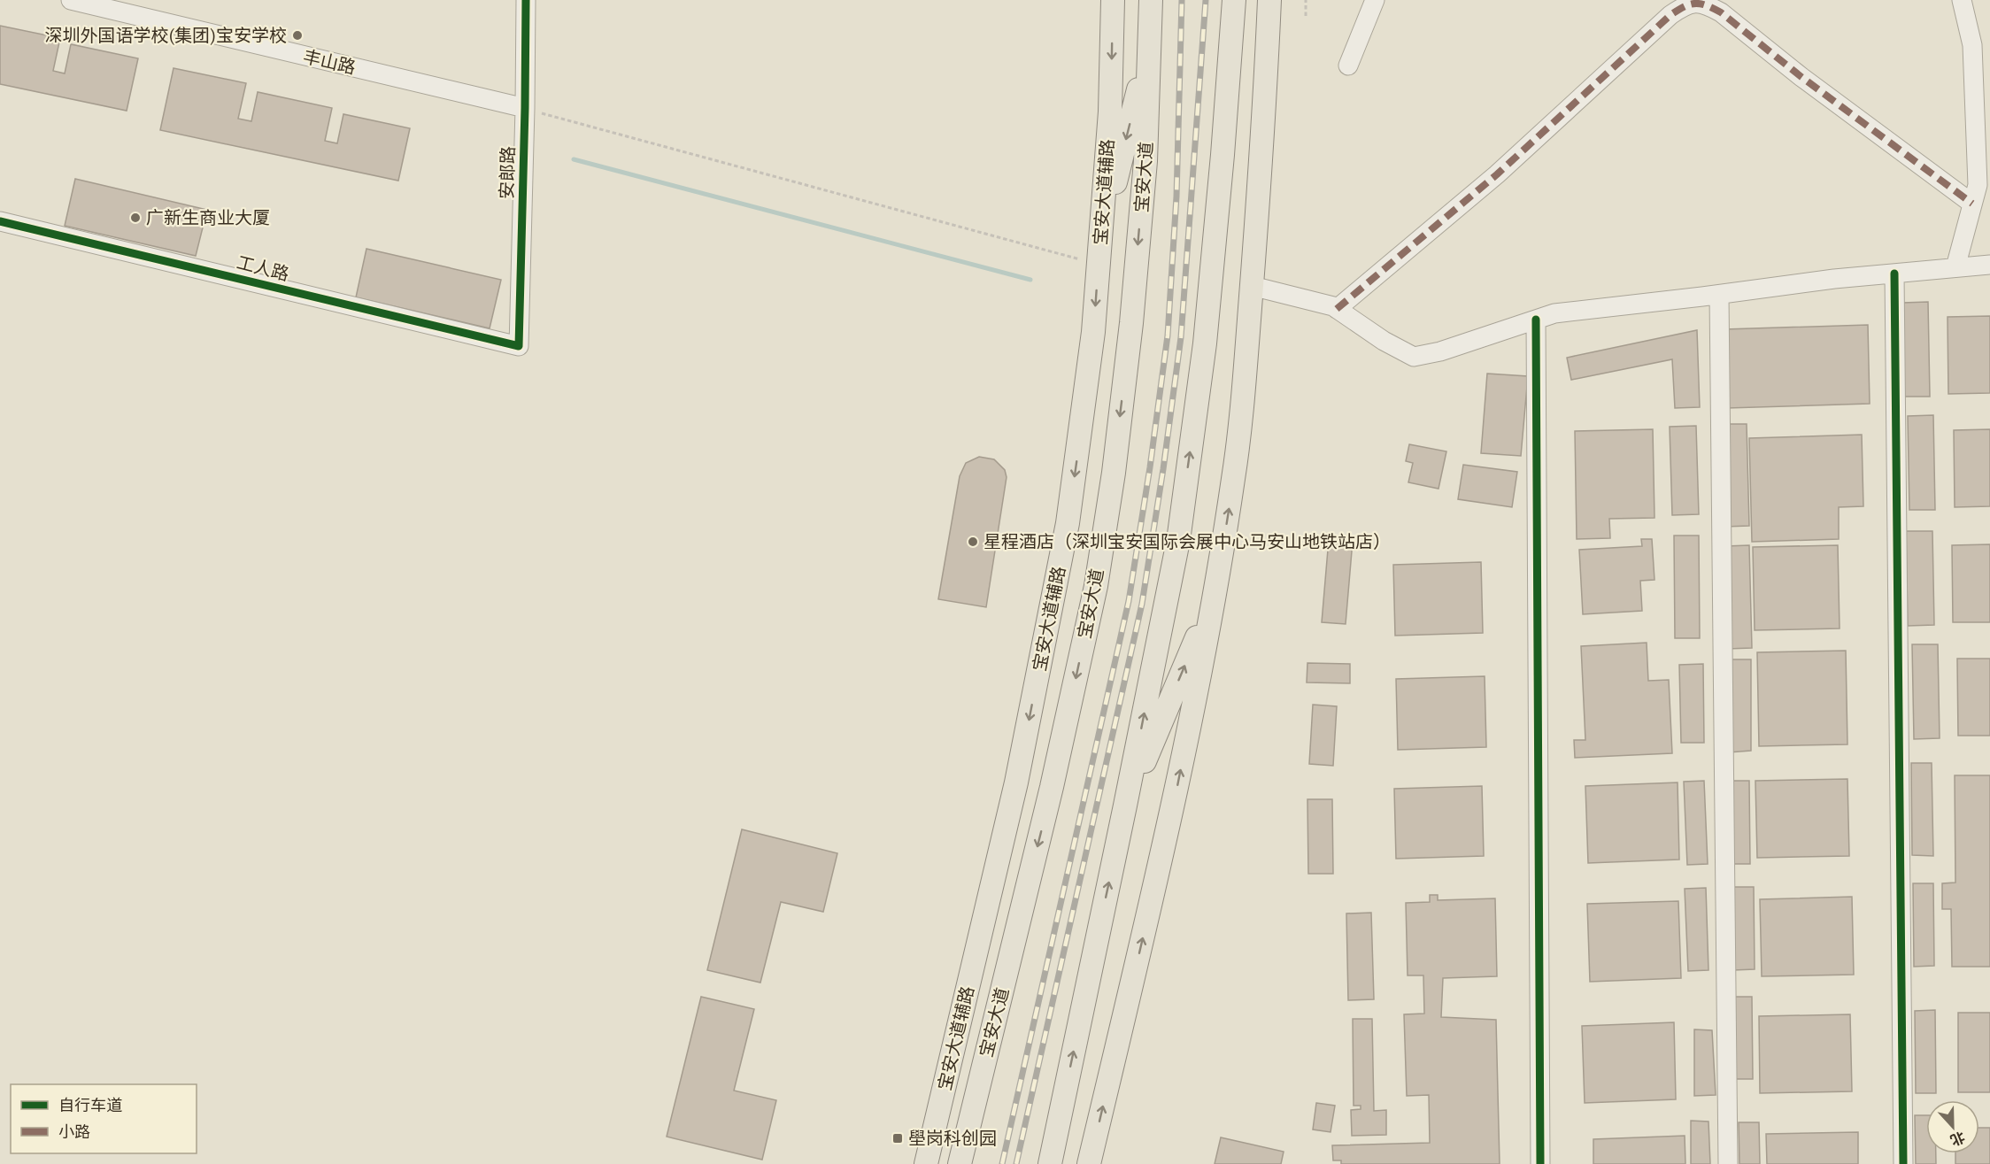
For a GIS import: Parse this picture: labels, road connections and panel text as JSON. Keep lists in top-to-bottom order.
{
  "streets": {
    "main road": ["宝安大道", "宝安大道辅路"],
    "street": ["丰山路", "安郎路", "工人路"]
  },
  "crossings": [
    ["丰山路", "安郎路"],
    ["安郎路", "工人路"]
  ],
  "places": {
    "other": ["深圳外国语学校(集团)宝安学校", "广新生商业大厦", "星程酒店（深圳宝安国际会展中心马安山地铁站店）"],
    "transit": ["壆岗科创园"]
  },
  "legend": ["自行车道", "小路"],
  "north": "bottom"
}
